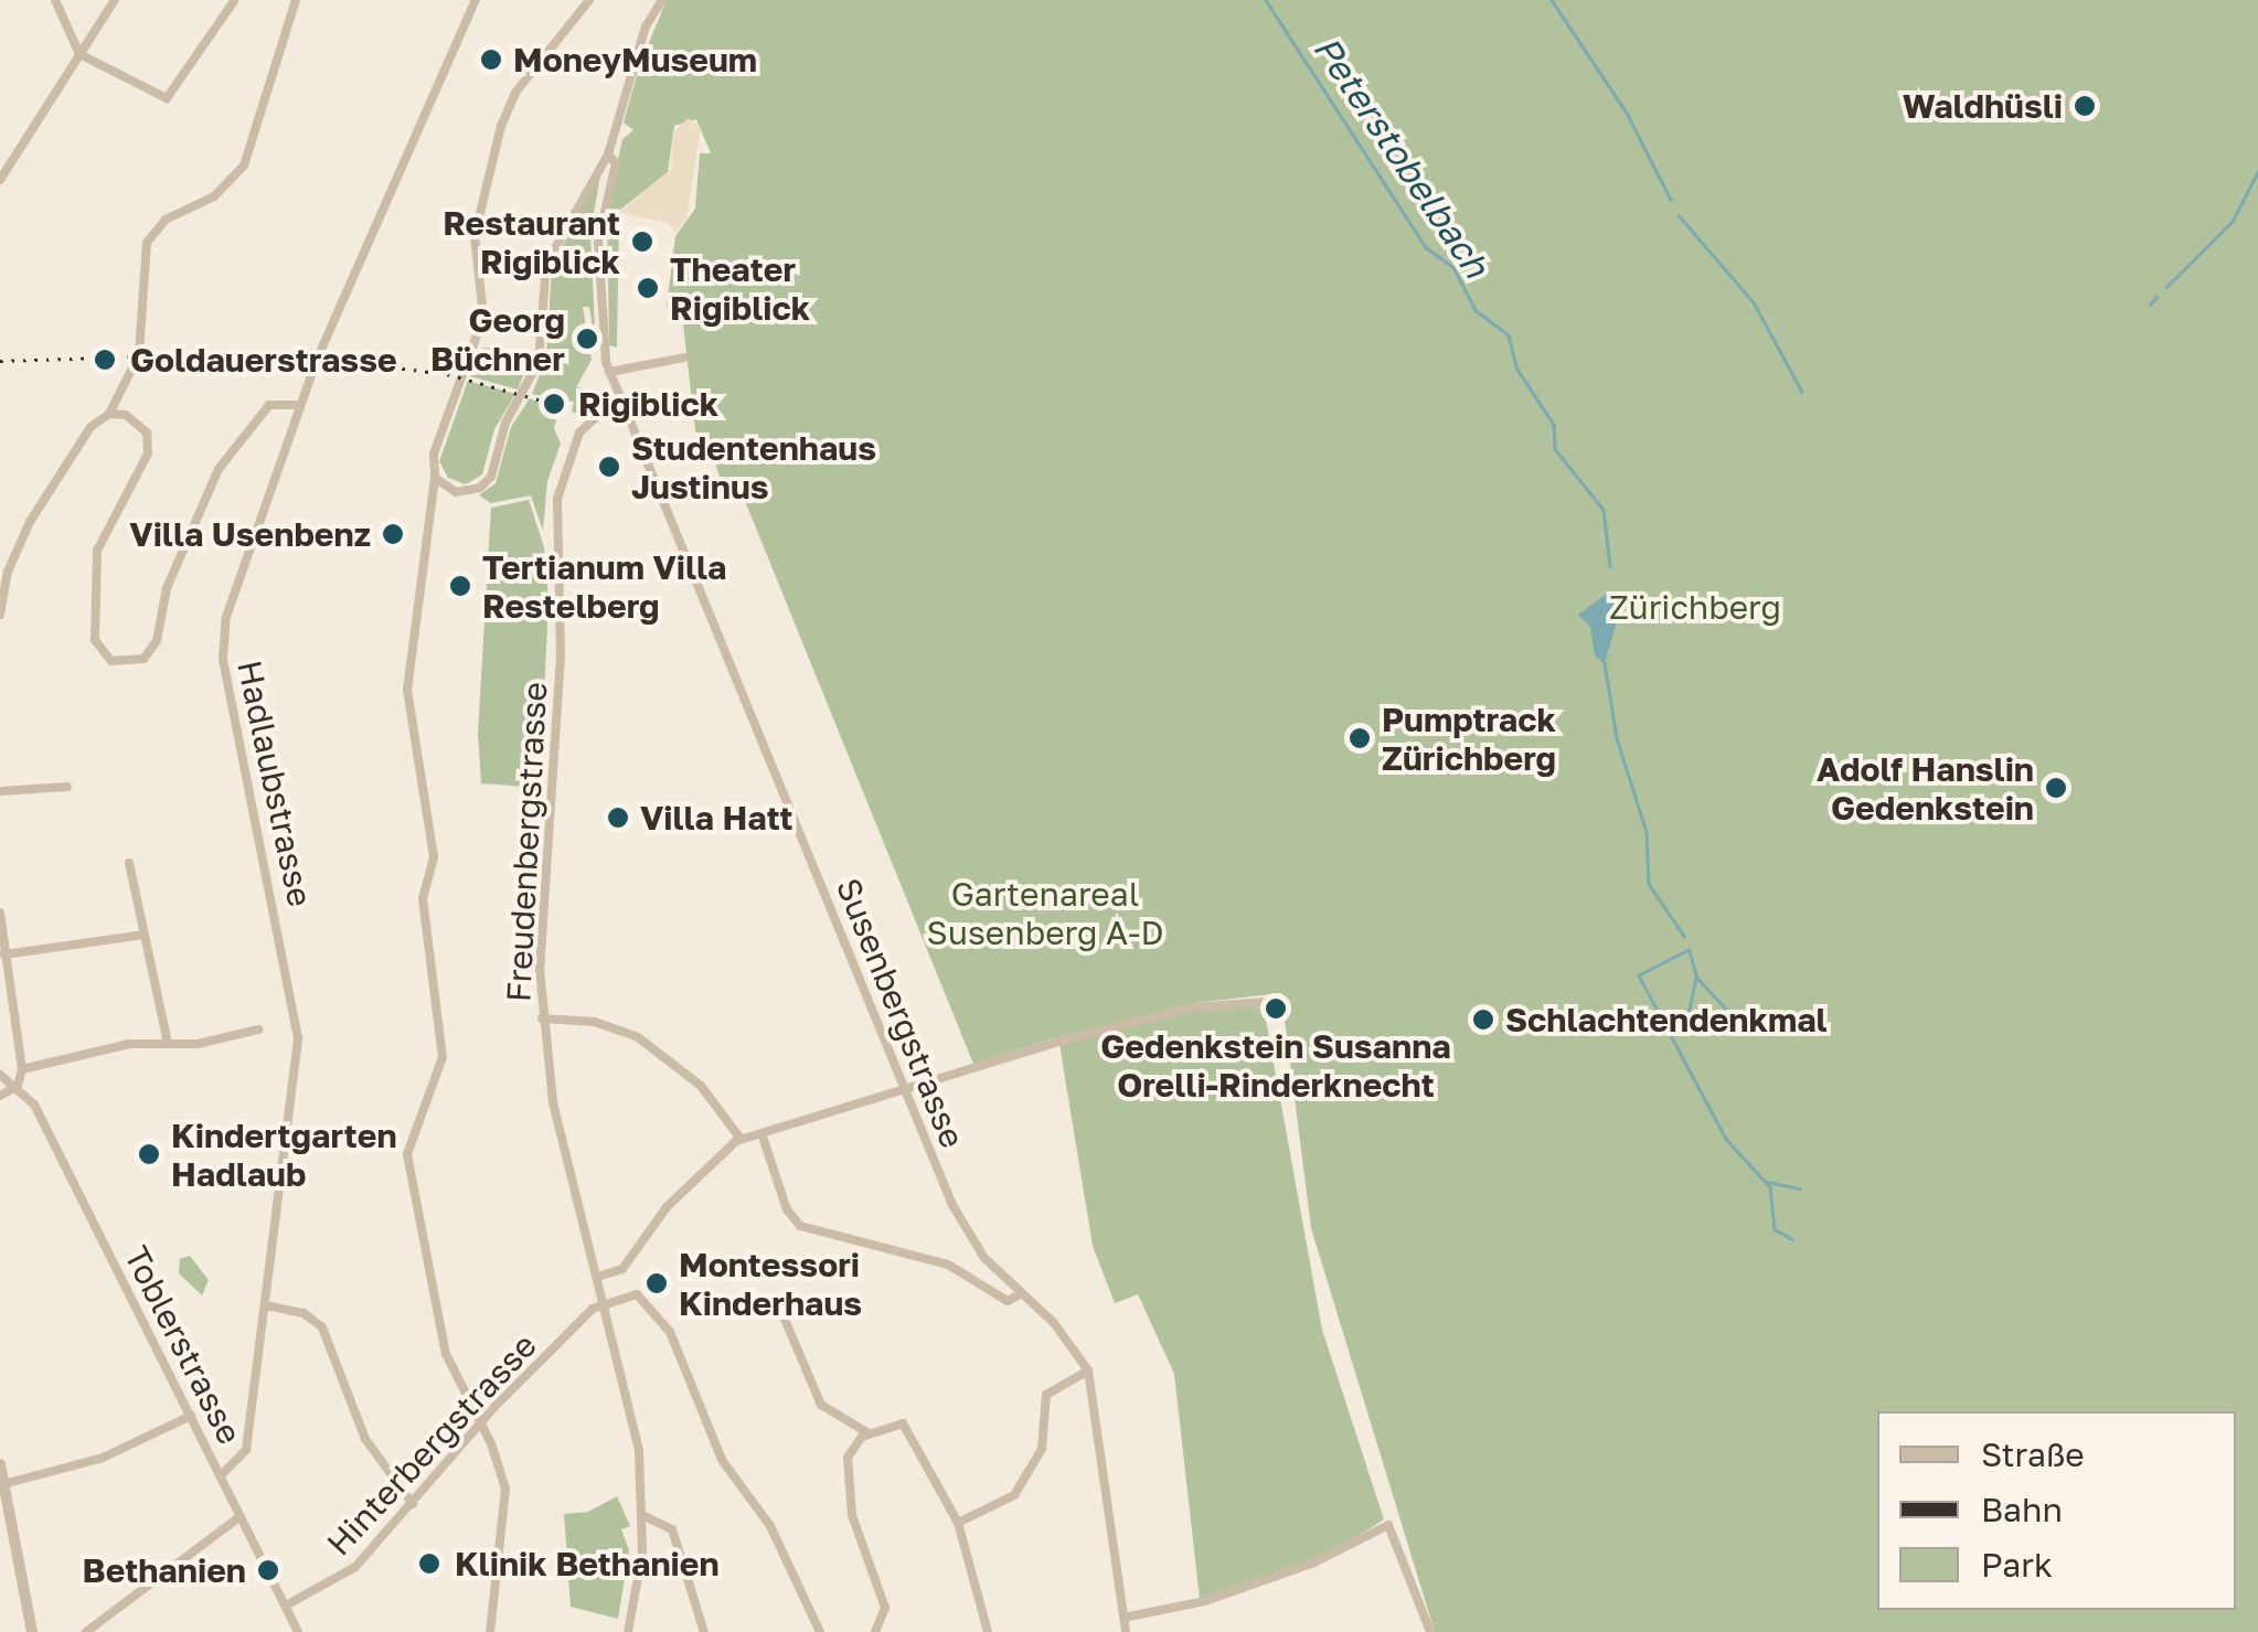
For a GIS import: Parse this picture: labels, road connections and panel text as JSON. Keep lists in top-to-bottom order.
{
  "streets": {
    "street": [
      "Hadlaubstrasse",
      "Freudenbergstrasse",
      "Susenbergstrasse",
      "Toblerstrasse",
      "Hinterbergstrasse"
    ]
  },
  "crossings": [
    ["Hadlaubstrasse", "Toblerstrasse"],
    ["Freudenbergstrasse", "Susenbergstrasse"],
    ["Freudenbergstrasse", "Hinterbergstrasse"],
    ["Toblerstrasse", "Hinterbergstrasse"]
  ],
  "water": ["Peterstobelbach"],
  "parks": ["Zürichberg", "Gartenareal Susenberg A-D"],
  "places": [
    "MoneyMuseum",
    "Waldhüsli",
    "Restaurant Rigiblick",
    "Theater Rigiblick",
    "Georg Büchner",
    "Goldauerstrasse",
    "Rigiblick",
    "Studentenhaus Justinus",
    "Villa Usenbenz",
    "Tertianum Villa Restelberg",
    "Pumptrack Zürichberg",
    "Adolf Hanslin Gedenkstein",
    "Villa Hatt",
    "Gedenkstein Susanna Orelli-Rinderknecht",
    "Schlachtendenkmal",
    "Kindertgarten Hadlaub",
    "Montessori Kinderhaus",
    "Klinik Bethanien",
    "Bethanien"
  ],
  "legend": ["Straße", "Bahn", "Park"]
}
